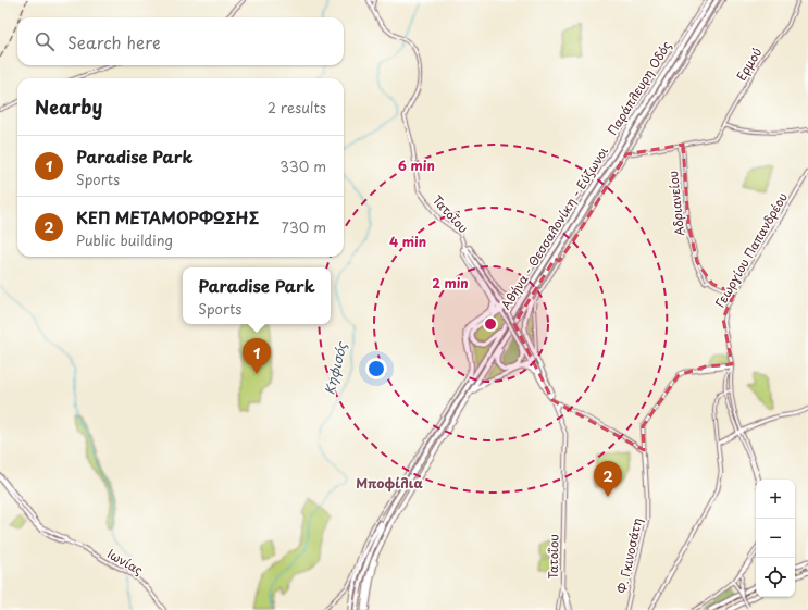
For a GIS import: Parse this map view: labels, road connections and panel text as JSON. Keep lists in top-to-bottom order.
{
  "streets": {
    "highway": ["Αθήνα - Θεσσαλονίκη - Εύζωνοι"],
    "main road": [
      "Τατοΐου",
      "Γεωργίου Παπανδρέου",
      "Φ. Γκινοσάτη",
      "Ιωνίας"
    ],
    "street": ["Ερμού", "Παράπλευρη Οδός", "Αδριανείου"]
  },
  "crossings": [
    ["Ερμού", "Αδριανείου"],
    ["Παράπλευρη Οδός", "Τατοΐου"],
    ["Γεωργίου Παπανδρέου", "Φ. Γκινοσάτη"]
  ],
  "districts": ["Μποφίλια"],
  "water": ["Κηφισός"],
  "page": {
    "search": "Search here",
    "heading": ["Nearby", "2 results"],
    "list": [
      {
        "mark": "1",
        "name": "Paradise Park",
        "note": "Sports",
        "value": "330 m"
      },
      {
        "mark": "2",
        "name": "ΚΕΠ ΜΕΤΑΜΟΡΦΩΣΗΣ",
        "note": "Public building",
        "value": "730 m"
      }
    ],
    "popup": ["Paradise Park", "Sports"],
    "pins": ["1", "2"],
    "map_buttons": ["+", "−"]
  },
  "rings": ["6 min", "4 min", "2 min"]
}
